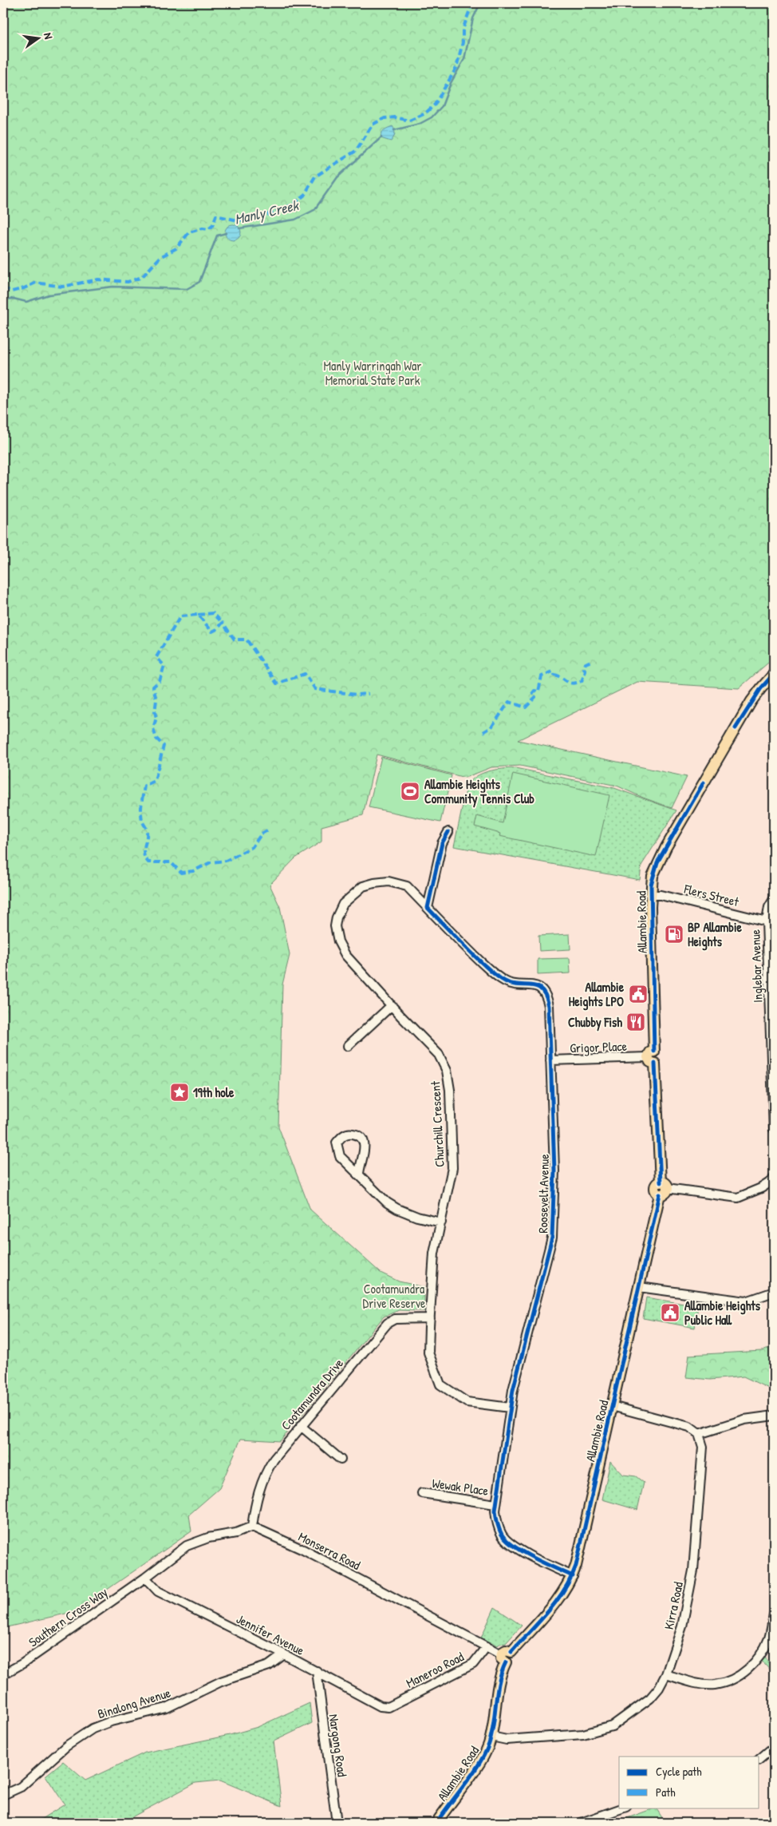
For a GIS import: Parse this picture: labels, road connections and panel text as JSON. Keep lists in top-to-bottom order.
{
  "streets": {
    "main road": ["Allambie Road"],
    "street": [
      "Flers Street",
      "Inglebar Avenue",
      "Grigor Place",
      "Churchill Crescent",
      "Roosevelt Avenue",
      "Cootamundra Drive",
      "Wewak Place",
      "Monserra Road",
      "Kirra Road",
      "Southern Cross Way",
      "Jennifer Avenue",
      "Maneroo Road",
      "Binalong Avenue",
      "Nargong Road"
    ]
  },
  "crossings": [
    ["Flers Street", "Allambie Road"],
    ["Flers Street", "Inglebar Avenue"],
    ["Allambie Road", "Grigor Place"],
    ["Allambie Road", "Roosevelt Avenue"],
    ["Allambie Road", "Monserra Road"],
    ["Allambie Road", "Kirra Road"],
    ["Grigor Place", "Roosevelt Avenue"],
    ["Churchill Crescent", "Roosevelt Avenue"],
    ["Churchill Crescent", "Cootamundra Drive"],
    ["Roosevelt Avenue", "Wewak Place"],
    ["Cootamundra Drive", "Monserra Road"],
    ["Monserra Road", "Maneroo Road"],
    ["Southern Cross Way", "Jennifer Avenue"],
    ["Jennifer Avenue", "Maneroo Road"],
    ["Jennifer Avenue", "Binalong Avenue"],
    ["Jennifer Avenue", "Nargong Road"]
  ],
  "water": ["Manly Creek"],
  "parks": ["Manly Warringah War Memorial State Park", "Cootamundra Drive Reserve"],
  "places": {
    "sports": ["Allambie Heights Community Tennis Club"],
    "fuel station": ["BP Allambie Heights"],
    "public building": ["Allambie Heights LPO", "Allambie Heights Public Hall"],
    "restaurant": ["Chubby Fish"],
    "place": ["19th hole"]
  },
  "legend": ["Cycle path", "Path"],
  "north": "right"
}
